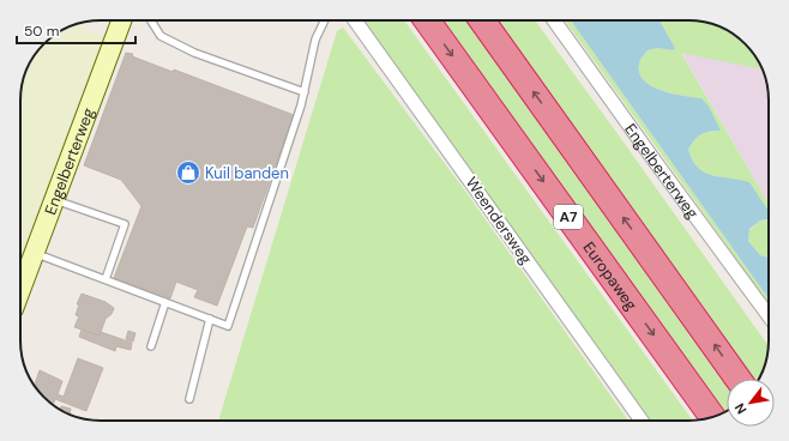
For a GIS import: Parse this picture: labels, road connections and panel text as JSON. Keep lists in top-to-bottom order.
{
  "streets": {
    "highway": ["A7", "Europaweg"],
    "street": ["Engelberterweg", "Weendersweg"]
  },
  "places": {
    "shop": ["Kuil banden"]
  },
  "scale_bar": "50 m",
  "north": "bottom left"
}
